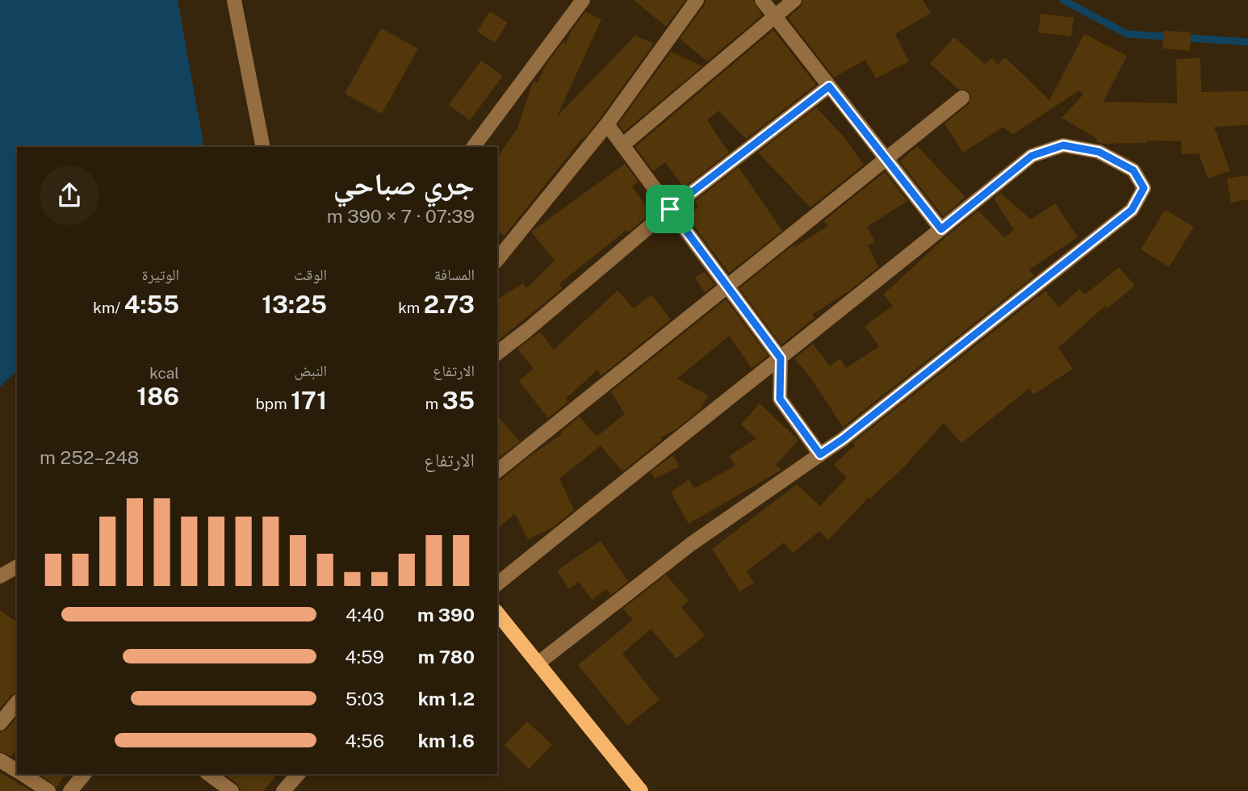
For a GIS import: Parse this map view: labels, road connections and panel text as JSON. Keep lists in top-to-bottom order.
{
  "page": {
    "heading": ["جري صباحي", "07:39 · 7 × 390 m"],
    "stats": [
      ["المسافة", "2.73 km"],
      ["الوقت", "13:25"],
      ["الوتيرة", "4:55 /km"],
      ["الارتفاع", "35 m"],
      ["النبض", "171 bpm"],
      ["kcal", "186"]
    ],
    "chart": ["الارتفاع", "248–252 m"],
    "list": [
      {
        "name": "390 m",
        "note": "4:40"
      },
      {
        "name": "780 m",
        "note": "4:59"
      },
      {
        "name": "1.2 km",
        "note": "5:03"
      },
      {
        "name": "1.6 km",
        "note": "4:56"
      }
    ]
  }
}
